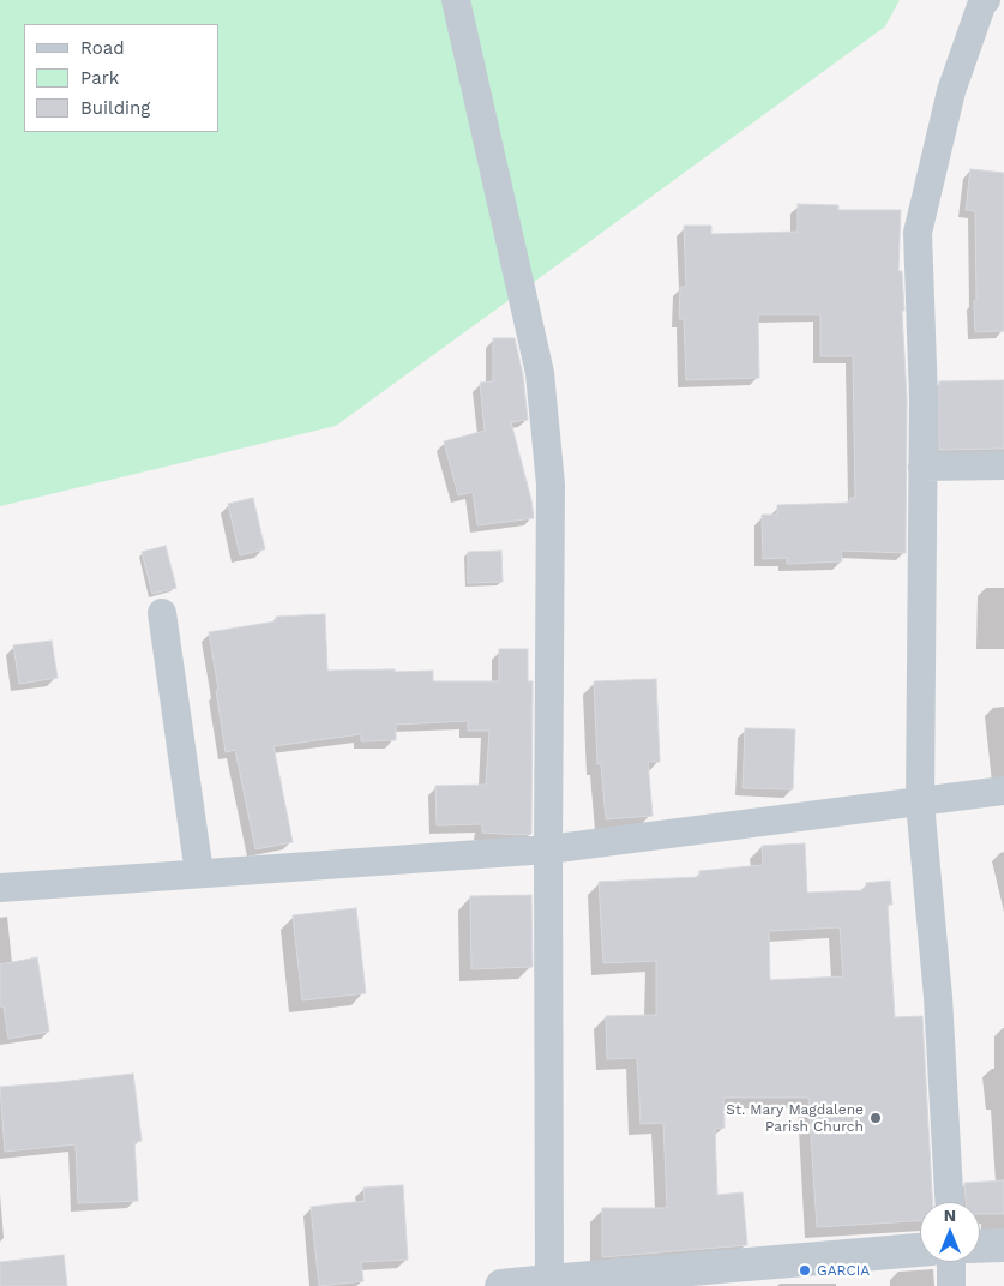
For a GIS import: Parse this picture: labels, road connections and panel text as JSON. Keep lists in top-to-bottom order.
{
  "places": ["St. Mary Magdalene Parish Church", "GARCIA"],
  "legend": ["Road", "Park", "Building"],
  "north": "top"
}
